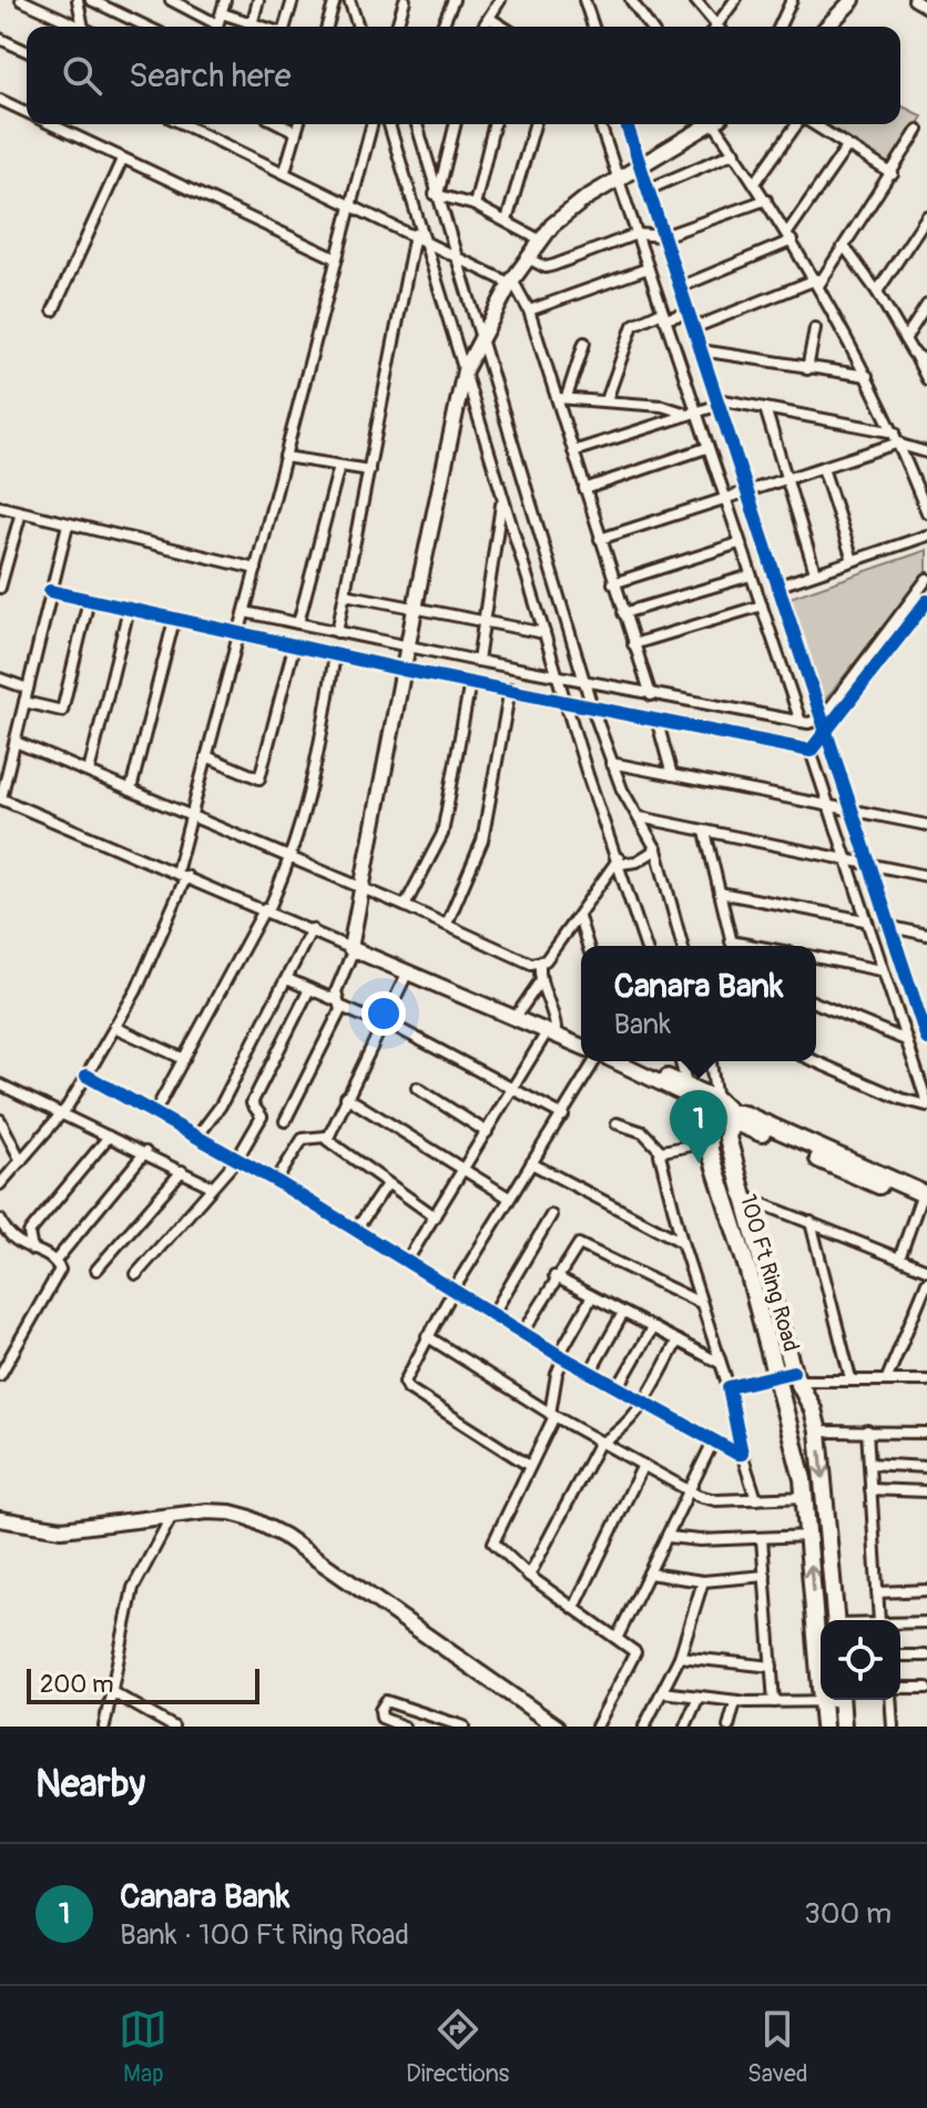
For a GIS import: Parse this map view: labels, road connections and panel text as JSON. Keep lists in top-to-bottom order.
{
  "streets": {
    "main road": ["100 Ft Ring Road"]
  },
  "scale_bar": "200 m",
  "page": {
    "search": "Search here",
    "popup": ["Canara Bank", "Bank"],
    "pins": "1",
    "scale": "200 m",
    "heading": "Nearby",
    "list": [
      {
        "mark": "1",
        "name": "Canara Bank",
        "note": "Bank · 100 Ft Ring Road",
        "value": "300 m"
      }
    ],
    "nav": ["Map", "Directions", "Saved"]
  }
}
